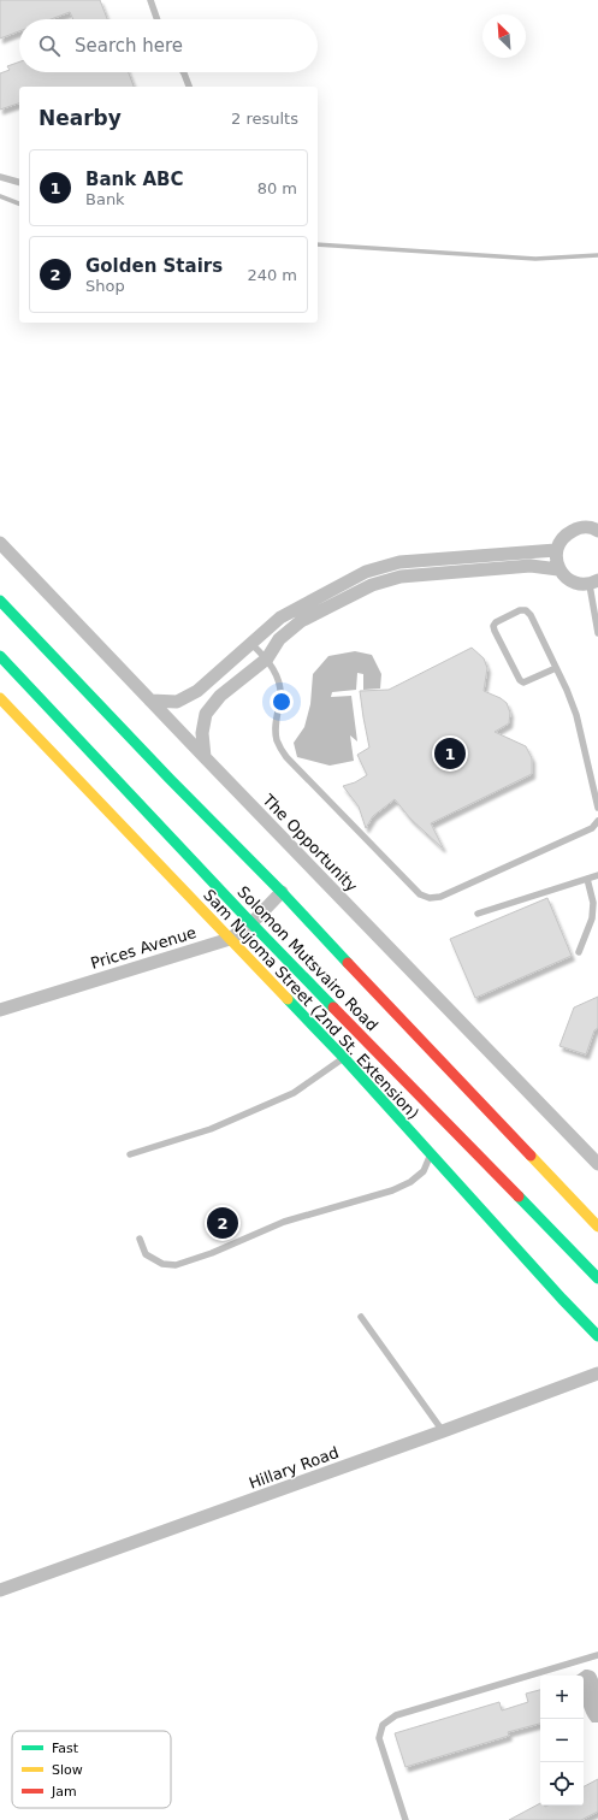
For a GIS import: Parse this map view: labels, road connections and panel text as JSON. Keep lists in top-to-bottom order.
{
  "streets": {
    "main road": ["Solomon Mutsvairo Road", "Sam Nujoma Street (2nd St. Extension)"],
    "street": ["The Opportunity", "Prices Avenue", "Hillary Road"]
  },
  "crossings": [
    ["Prices Avenue", "Solomon Mutsvairo Road"],
    ["Prices Avenue", "Sam Nujoma Street (2nd St. Extension)"]
  ],
  "legend": ["Fast", "Slow", "Jam"],
  "north": "top left",
  "page": {
    "search": "Search here",
    "heading": ["Nearby", "2 results"],
    "list": [
      {
        "mark": "1",
        "name": "Bank ABC",
        "note": "Bank",
        "value": "80 m"
      },
      {
        "mark": "2",
        "name": "Golden Stairs",
        "note": "Shop",
        "value": "240 m"
      }
    ],
    "pins": ["1", "2"],
    "map_buttons": ["+", "−"]
  }
}
